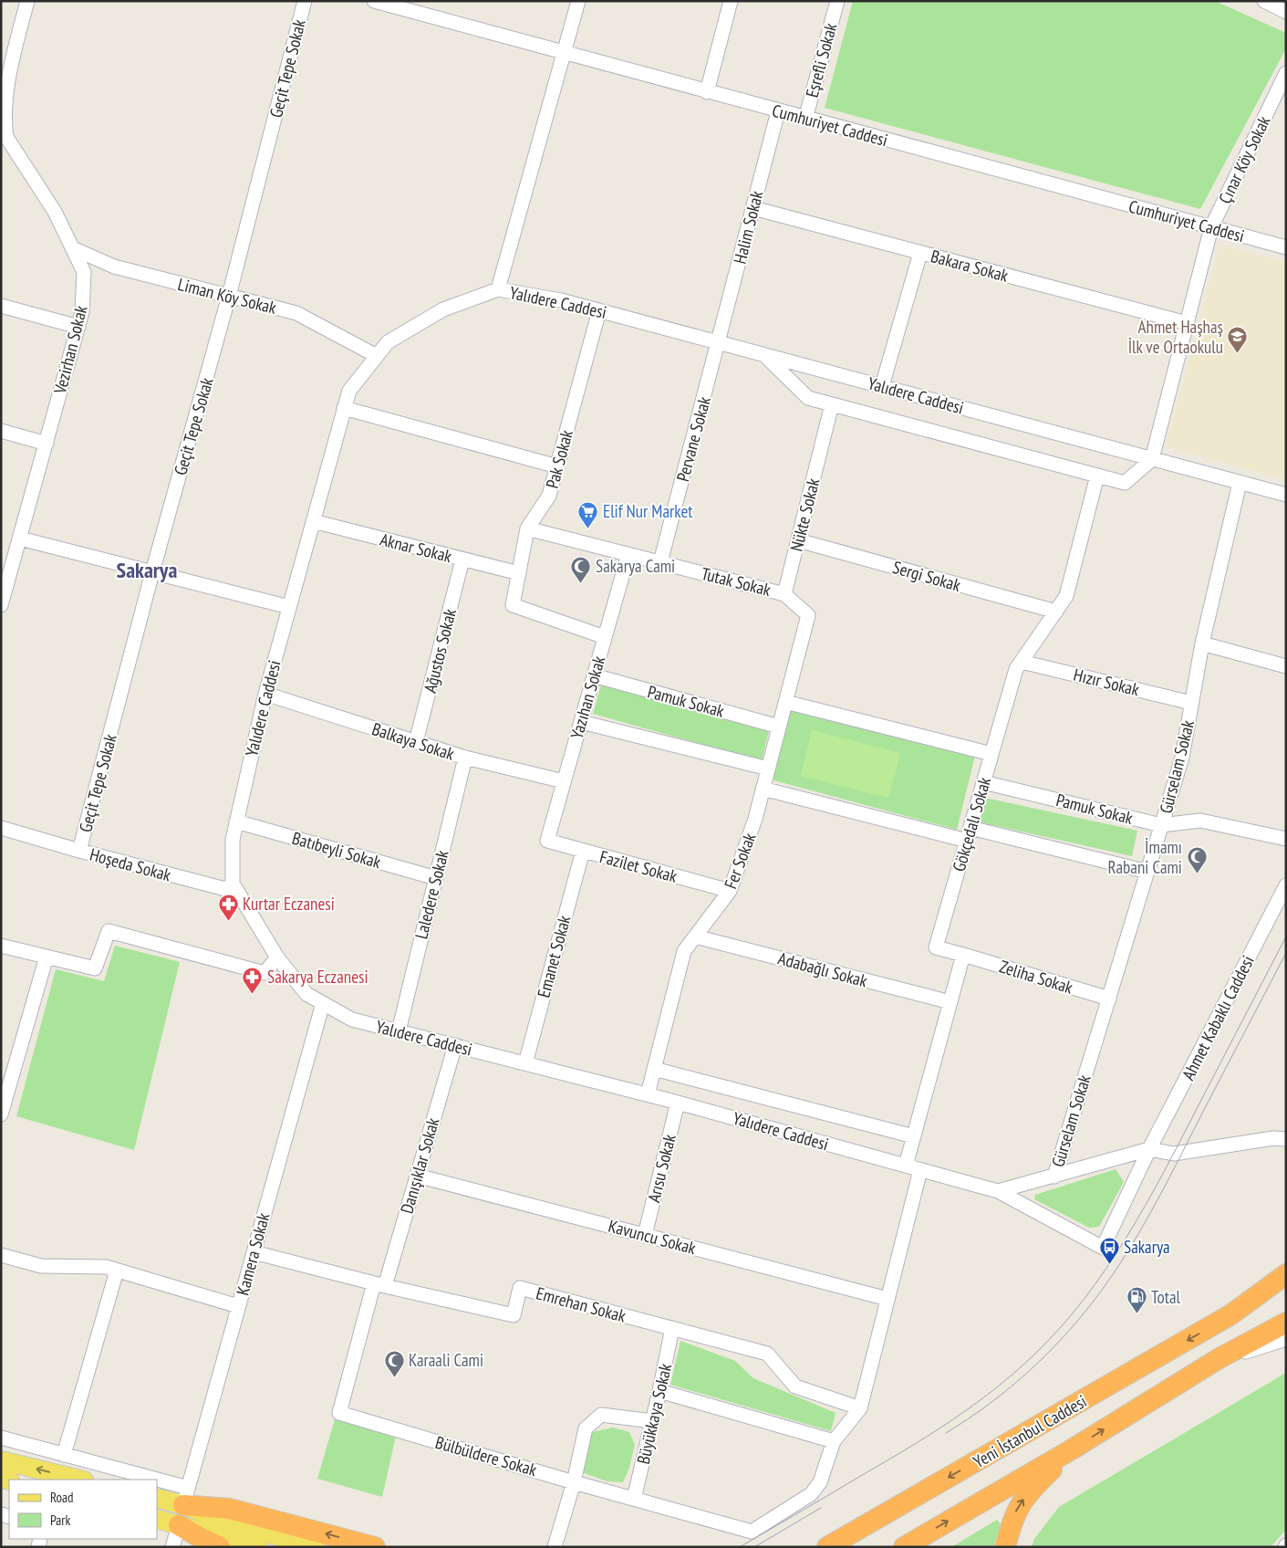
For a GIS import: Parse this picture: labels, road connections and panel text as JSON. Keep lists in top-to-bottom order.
{
  "streets": {
    "highway": ["Yeni İstanbul Caddesi"],
    "street": [
      "Eşrefli Sokak",
      "Geçit Tepe Sokak",
      "Cumhuriyet Caddesi",
      "Çınar Köy Sokak",
      "Halim Sokak",
      "Bakara Sokak",
      "Liman Köy Sokak",
      "Yalıdere Caddesi",
      "Vezirhan Sokak",
      "Pervane Sokak",
      "Pak Sokak",
      "Nükte Sokak",
      "Aknar Sokak",
      "Sergi Sokak",
      "Tutak Sokak",
      "Ağustos Sokak",
      "Hızır Sokak",
      "Yazıhan Sokak",
      "Pamuk Sokak",
      "Balkaya Sokak",
      "Gürselam Sokak",
      "Gökçedalı Sokak",
      "Batıbeyli Sokak",
      "Fer Sokak",
      "Hoşeda Sokak",
      "Fazilet Sokak",
      "Laledere Sokak",
      "Emanet Sokak",
      "Adabağlı Sokak",
      "Zeliha Sokak",
      "Ahmet Kabaklı Caddesi",
      "Danışıklar Sokak",
      "Arısu Sokak",
      "Kavuncu Sokak",
      "Kamera Sokak",
      "Emrehan Sokak",
      "Büyükkaya Sokak",
      "Bülbüldere Sokak"
    ]
  },
  "crossings": [
    ["Eşrefli Sokak", "Cumhuriyet Caddesi"],
    ["Geçit Tepe Sokak", "Liman Köy Sokak"],
    ["Geçit Tepe Sokak", "Hoşeda Sokak"],
    ["Cumhuriyet Caddesi", "Çınar Köy Sokak"],
    ["Cumhuriyet Caddesi", "Halim Sokak"],
    ["Çınar Köy Sokak", "Bakara Sokak"],
    ["Çınar Köy Sokak", "Yalıdere Caddesi"],
    ["Halim Sokak", "Bakara Sokak"],
    ["Halim Sokak", "Yalıdere Caddesi"],
    ["Halim Sokak", "Pervane Sokak"],
    ["Liman Köy Sokak", "Yalıdere Caddesi"],
    ["Liman Köy Sokak", "Vezirhan Sokak"],
    ["Yalıdere Caddesi", "Pervane Sokak"],
    ["Yalıdere Caddesi", "Pak Sokak"],
    ["Yalıdere Caddesi", "Aknar Sokak"],
    ["Yalıdere Caddesi", "Balkaya Sokak"],
    ["Yalıdere Caddesi", "Gürselam Sokak"],
    ["Yalıdere Caddesi", "Batıbeyli Sokak"],
    ["Yalıdere Caddesi", "Fer Sokak"],
    ["Yalıdere Caddesi", "Hoşeda Sokak"],
    ["Yalıdere Caddesi", "Laledere Sokak"],
    ["Yalıdere Caddesi", "Emanet Sokak"],
    ["Yalıdere Caddesi", "Ahmet Kabaklı Caddesi"],
    ["Yalıdere Caddesi", "Danışıklar Sokak"],
    ["Yalıdere Caddesi", "Arısu Sokak"],
    ["Yalıdere Caddesi", "Kamera Sokak"],
    ["Pervane Sokak", "Tutak Sokak"],
    ["Pak Sokak", "Aknar Sokak"],
    ["Pak Sokak", "Tutak Sokak"],
    ["Pak Sokak", "Yazıhan Sokak"],
    ["Nükte Sokak", "Sergi Sokak"],
    ["Nükte Sokak", "Tutak Sokak"],
    ["Nükte Sokak", "Fer Sokak"],
    ["Aknar Sokak", "Ağustos Sokak"],
    ["Sergi Sokak", "Gökçedalı Sokak"],
    ["Tutak Sokak", "Yazıhan Sokak"],
    ["Tutak Sokak", "Fer Sokak"],
    ["Ağustos Sokak", "Balkaya Sokak"],
    ["Hızır Sokak", "Gürselam Sokak"],
    ["Hızır Sokak", "Gökçedalı Sokak"],
    ["Yazıhan Sokak", "Pamuk Sokak"],
    ["Yazıhan Sokak", "Balkaya Sokak"],
    ["Yazıhan Sokak", "Fazilet Sokak"],
    ["Pamuk Sokak", "Gürselam Sokak"],
    ["Pamuk Sokak", "Gökçedalı Sokak"],
    ["Pamuk Sokak", "Fer Sokak"],
    ["Balkaya Sokak", "Laledere Sokak"],
    ["Gürselam Sokak", "Zeliha Sokak"],
    ["Gökçedalı Sokak", "Zeliha Sokak"],
    ["Batıbeyli Sokak", "Laledere Sokak"],
    ["Fer Sokak", "Fazilet Sokak"],
    ["Fer Sokak", "Adabağlı Sokak"],
    ["Fazilet Sokak", "Emanet Sokak"],
    ["Danışıklar Sokak", "Kavuncu Sokak"],
    ["Danışıklar Sokak", "Emrehan Sokak"],
    ["Danışıklar Sokak", "Bülbüldere Sokak"],
    ["Arısu Sokak", "Kavuncu Sokak"],
    ["Kamera Sokak", "Emrehan Sokak"],
    ["Emrehan Sokak", "Büyükkaya Sokak"],
    ["Büyükkaya Sokak", "Bülbüldere Sokak"]
  ],
  "districts": ["Sakarya"],
  "places": {
    "school or university": ["Ahmet Haşhaş İlk ve Ortaokulu"],
    "supermarket": ["Elif Nur Market"],
    "mosque": ["Sakarya Cami", "İmamı Rabani Cami", "Karaali Cami"],
    "pharmacy": ["Kurtar Eczanesi", "Sakarya Eczanesi"],
    "bus stop": ["Sakarya"],
    "fuel station": ["Total"]
  },
  "legend": ["Road", "Park"]
}
